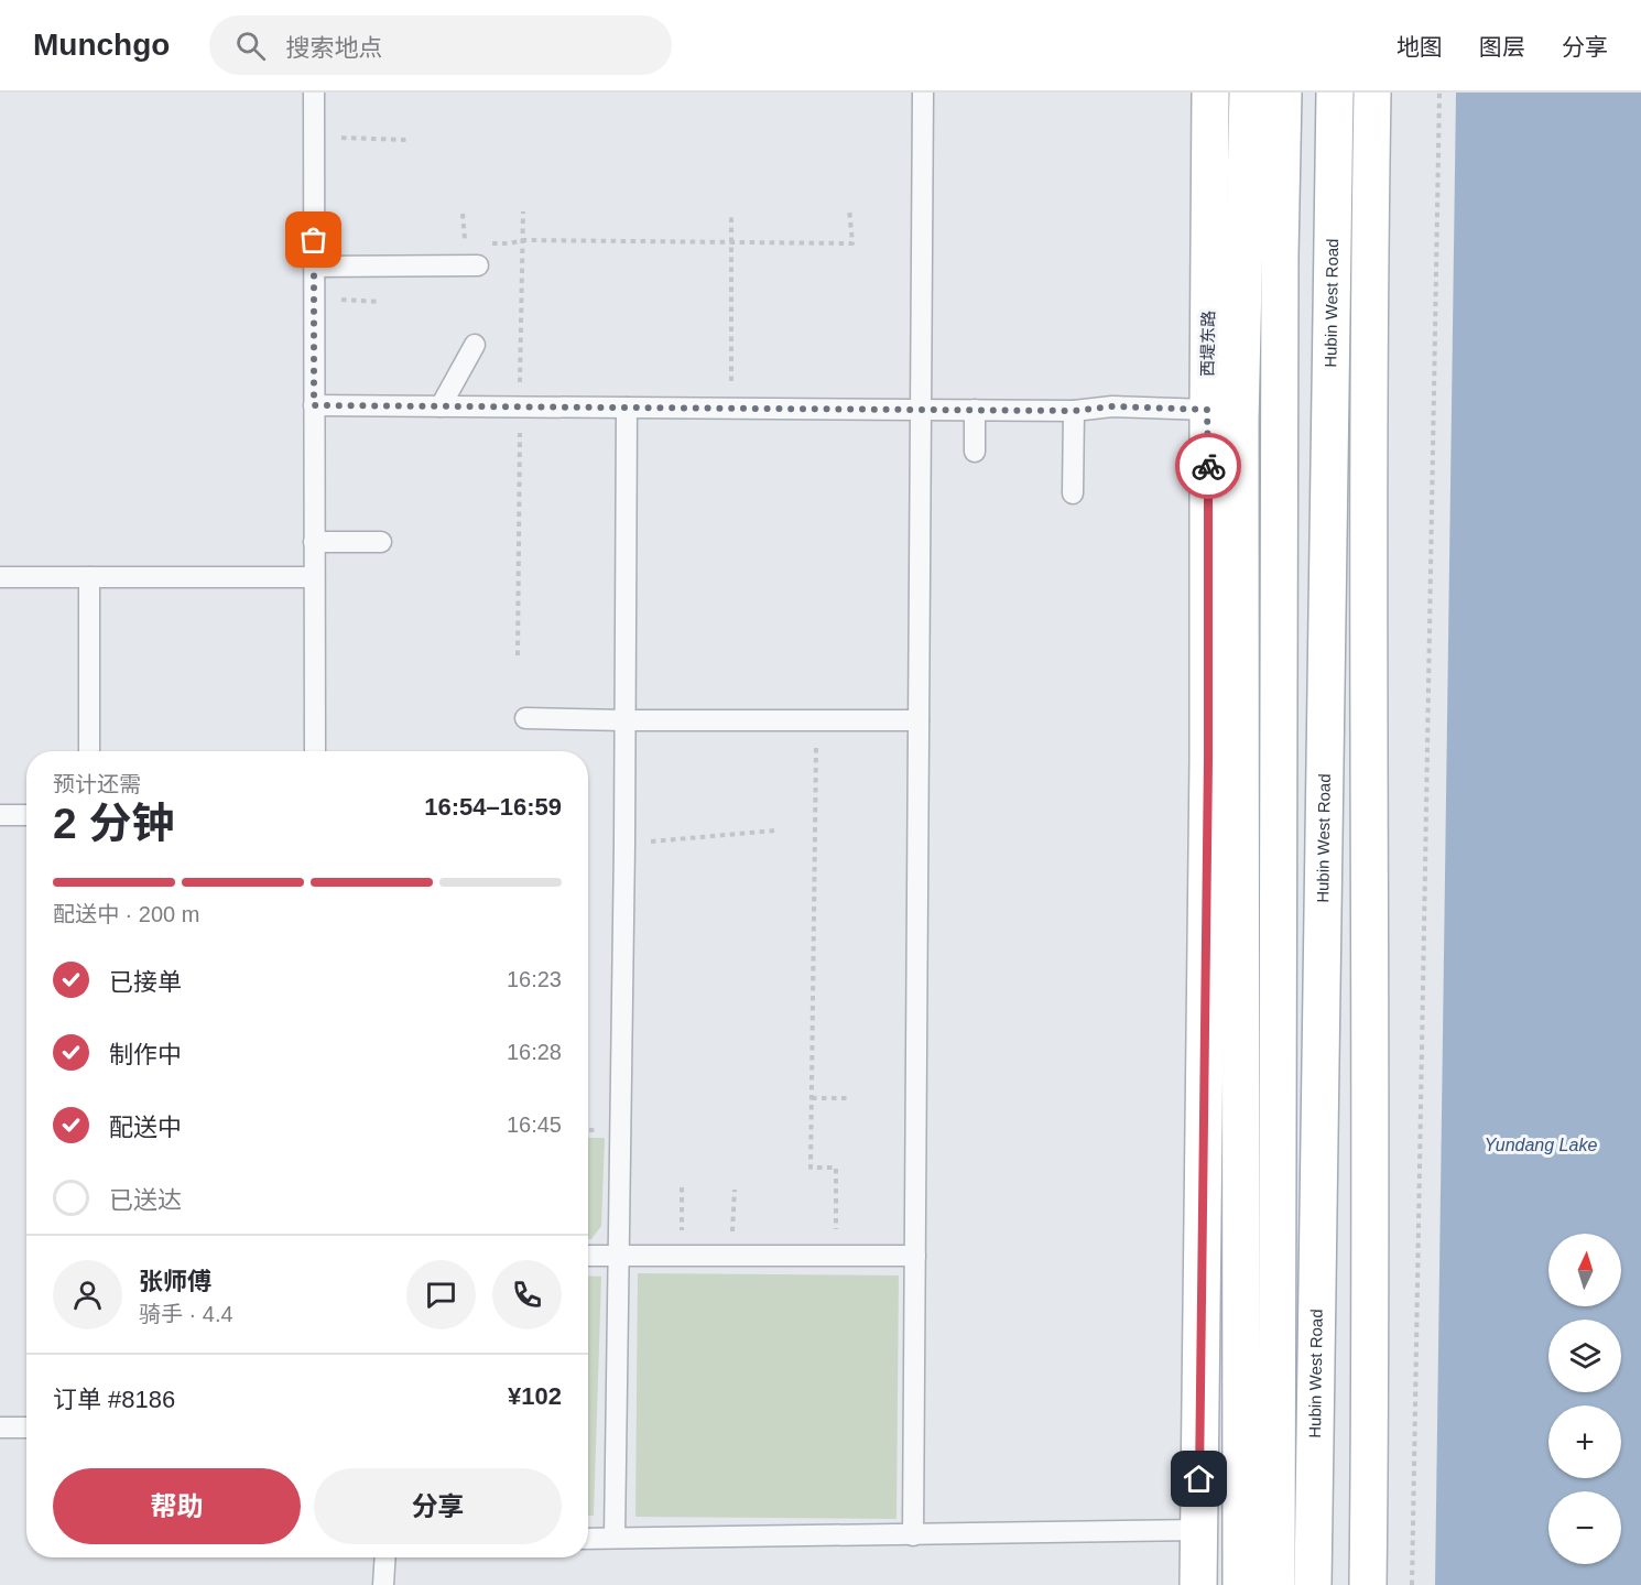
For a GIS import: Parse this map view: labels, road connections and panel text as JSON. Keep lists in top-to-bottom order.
{
  "streets": {
    "main road": ["Hubin West Road", "西堤东路"]
  },
  "water": ["Yundang Lake"],
  "north": "top",
  "page": {
    "header": "Munchgo",
    "search": "搜索地点",
    "nav": ["地图", "图层", "分享"],
    "heading": ["2 分钟", "预计还需", "16:54–16:59"],
    "panel": [
      "张师傅",
      "骑手 · 4.4",
      "订单 #8186",
      "¥102"
    ],
    "bar": "配送中 · 200 m",
    "list": [
      ["已接单", "16:23"],
      ["制作中", "16:28"],
      ["配送中", "16:45"],
      "已送达"
    ],
    "map_buttons": ["+", "−"],
    "buttons": ["帮助", "分享"]
  }
}
